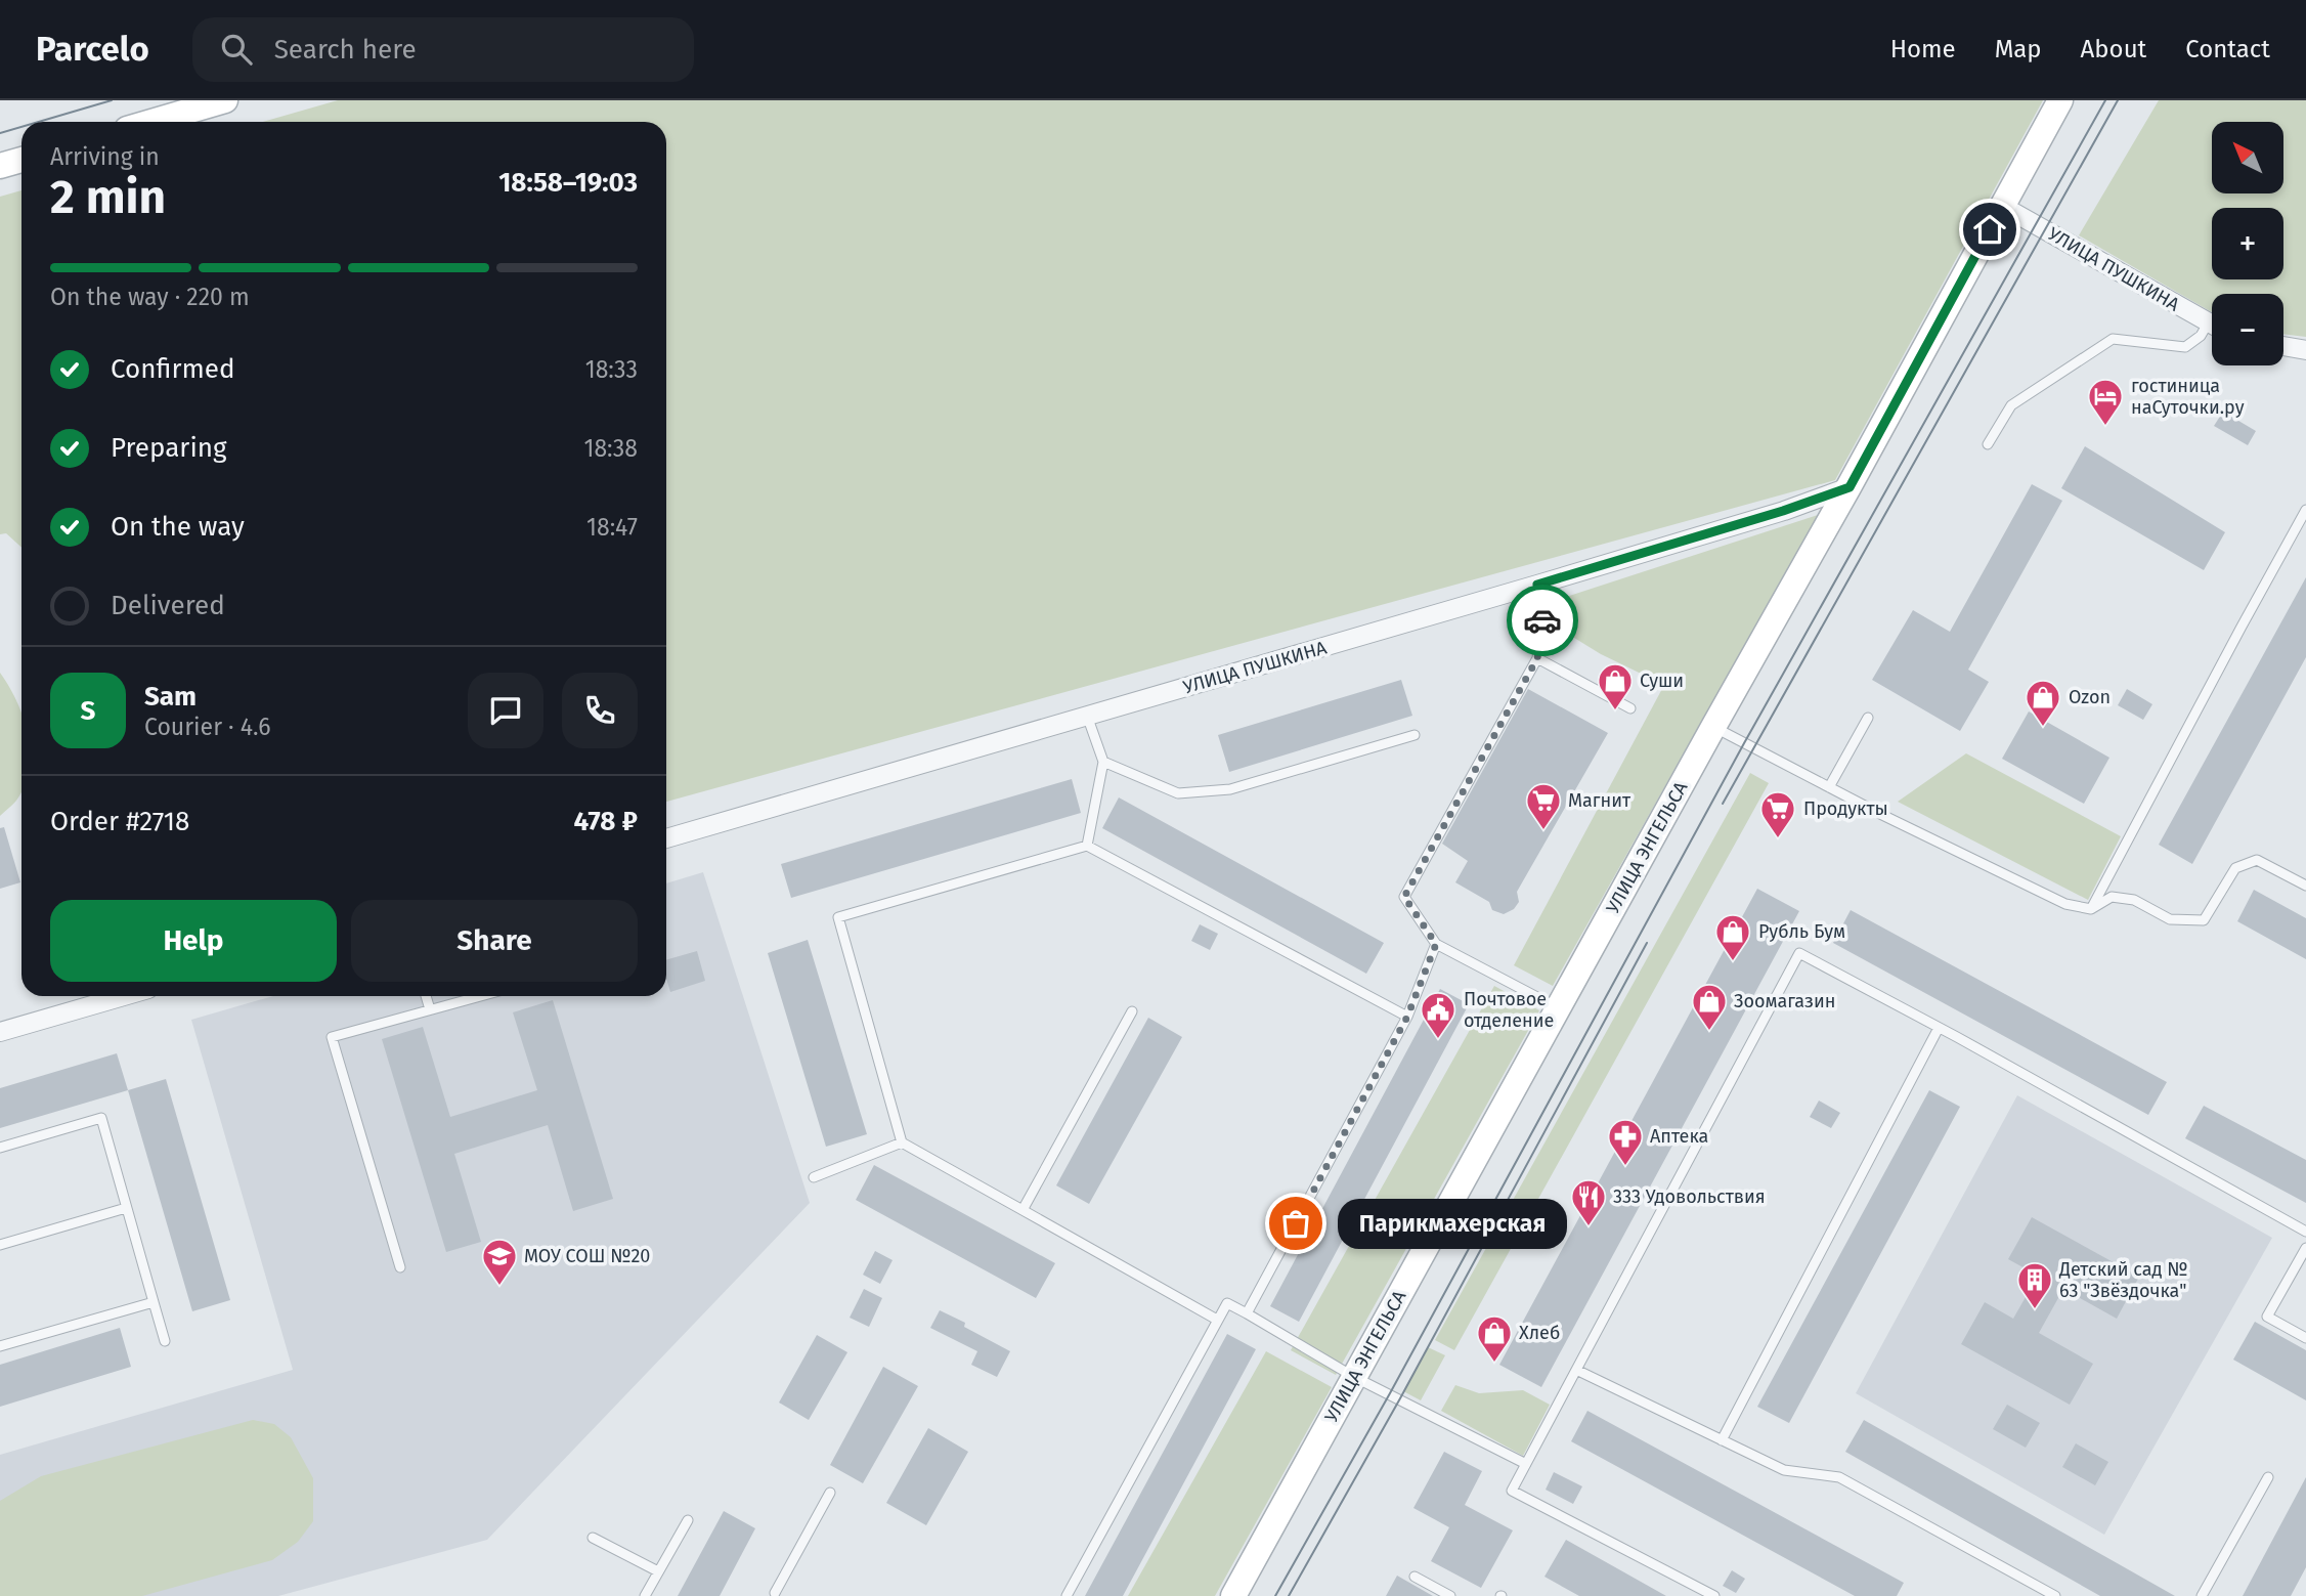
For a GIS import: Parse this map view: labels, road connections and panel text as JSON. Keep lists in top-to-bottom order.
{
  "streets": {
    "main road": ["УЛИЦА ЭНГЕЛЬСА"],
    "street": ["УЛИЦА ПУШКИНА"]
  },
  "crossings": [
    ["УЛИЦА ПУШКИНА", "УЛИЦА ЭНГЕЛЬСА"]
  ],
  "places": {
    "hotel": ["гостиница наСуточки.ру"],
    "shop": [
      "Суши",
      "Ozon",
      "Рубль Бум",
      "Зоомагазин",
      "Хлеб"
    ],
    "supermarket": ["Магнит", "Продукты"],
    "public building": ["Почтовое отделение"],
    "pharmacy": ["Аптека"],
    "other": ["Парикмахерская"],
    "restaurant": ["333 Удовольствия"],
    "school or university": ["МОУ СОШ №20"],
    "building": ["Детский сад № 63 \"Звёздочка\""]
  },
  "north": "top left",
  "page": {
    "header": "Parcelo",
    "search": "Search here",
    "nav": [
      "Home",
      "Map",
      "About",
      "Contact"
    ],
    "map_buttons": ["+", "−"],
    "heading": ["2 min", "Arriving in", "18:58–19:03"],
    "panel": [
      "Sam",
      "Courier · 4.6",
      "Order #2718",
      "478 ₽"
    ],
    "bar": "On the way · 220 m",
    "list": [
      ["Confirmed", "18:33"],
      ["Preparing", "18:38"],
      ["On the way", "18:47"],
      "Delivered"
    ],
    "round": "S",
    "buttons": ["Help", "Share"],
    "bubble": "Парикмахерская"
  }
}
